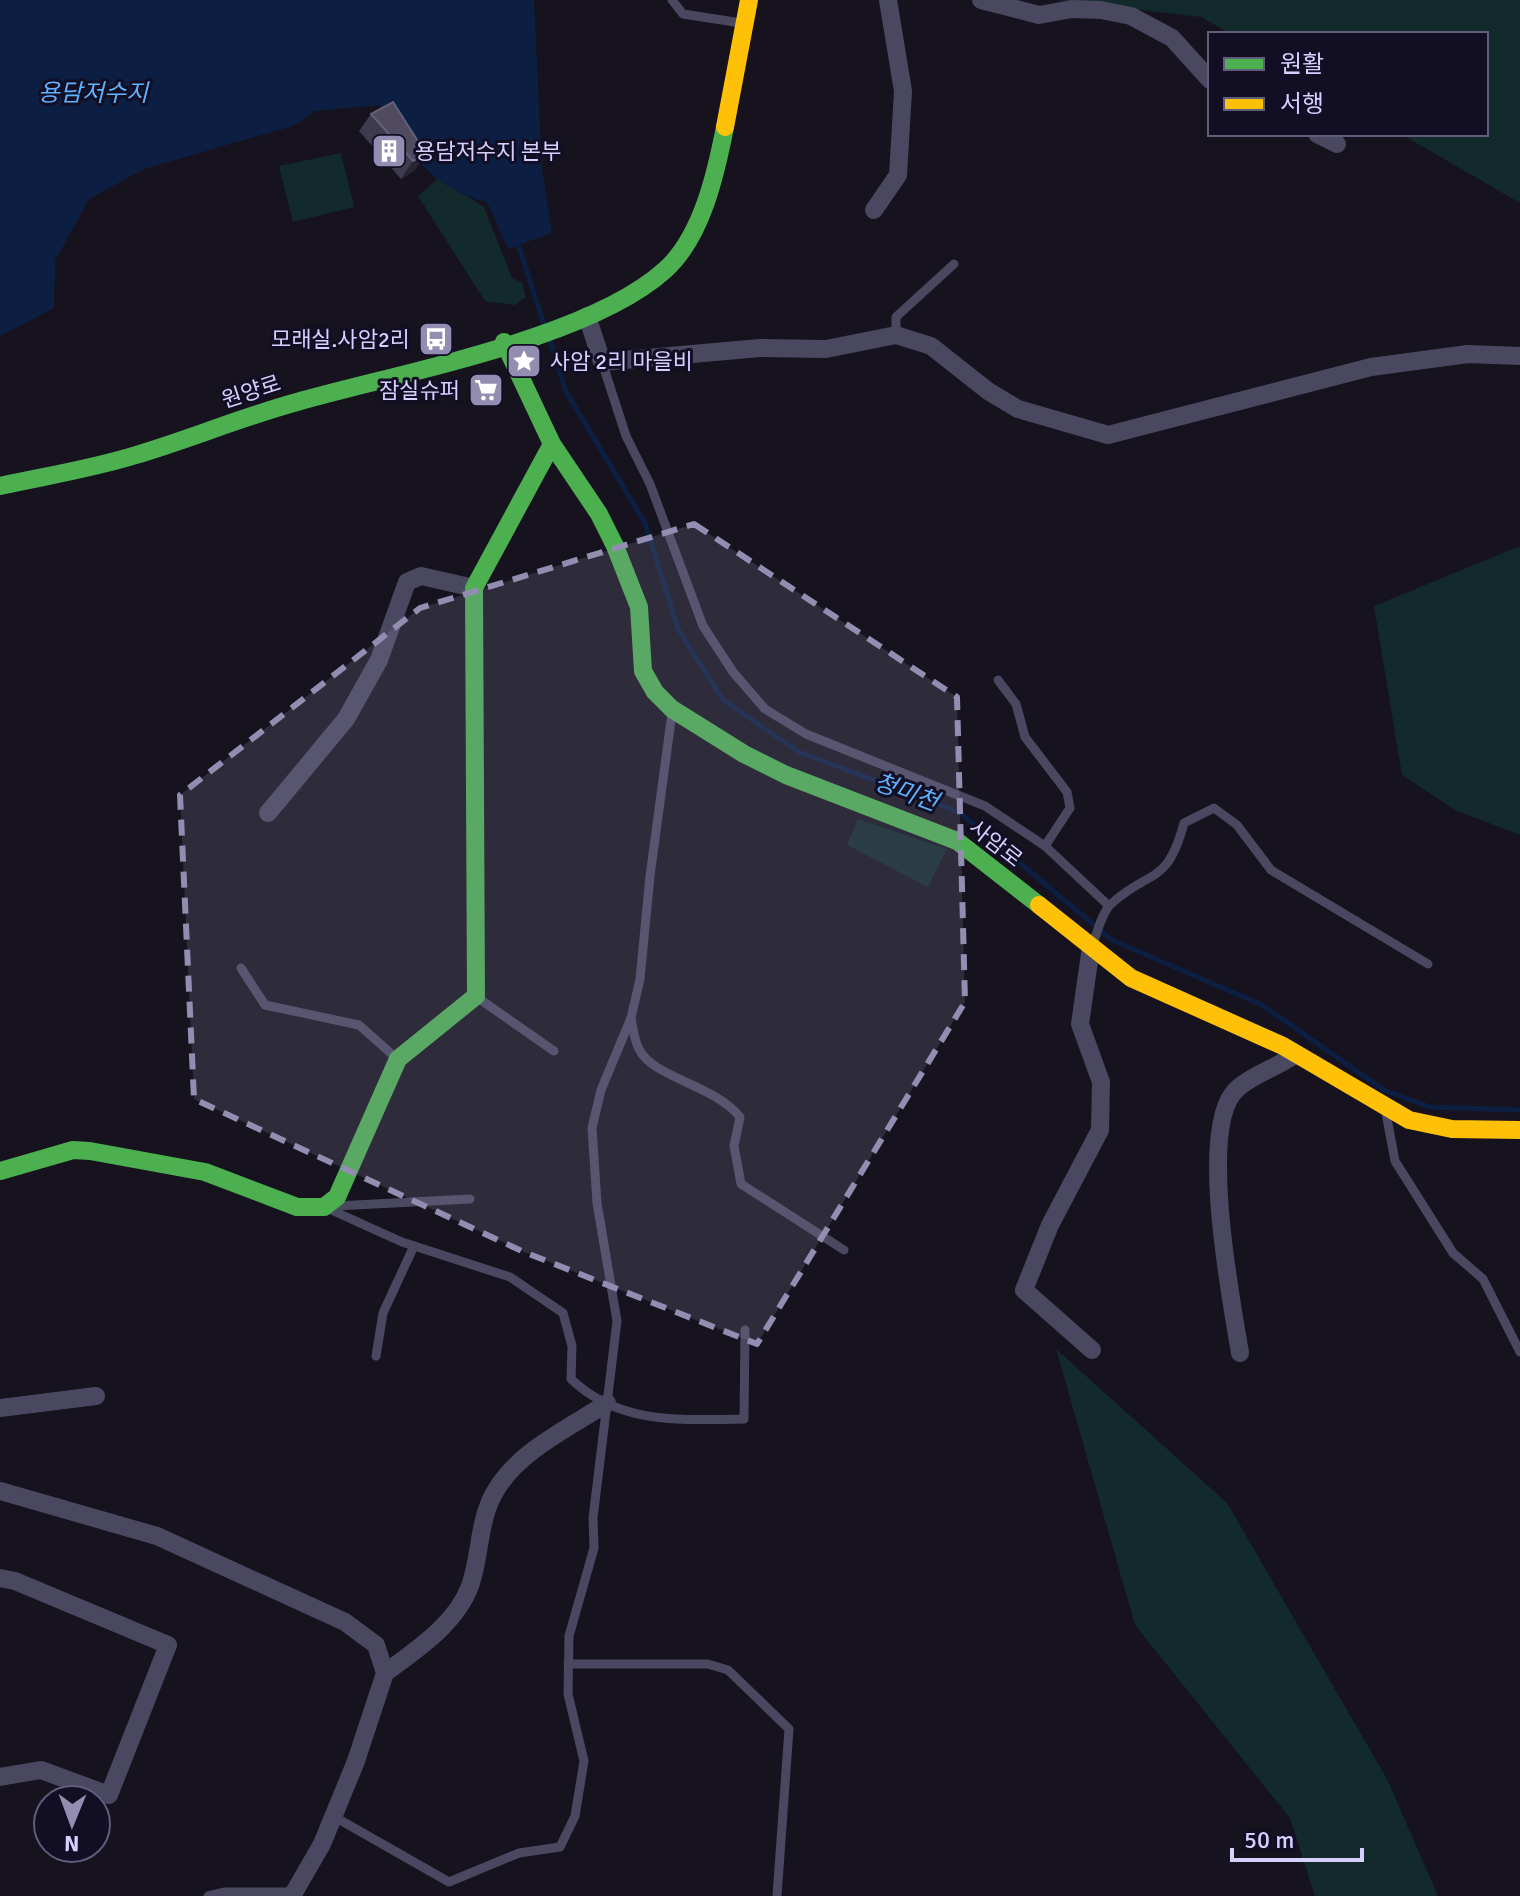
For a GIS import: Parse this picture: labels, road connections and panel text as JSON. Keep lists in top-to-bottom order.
{
  "streets": {
    "street": ["원양로", "사암로"]
  },
  "crossings": [
    ["원양로", "사암로"]
  ],
  "water": ["용담저수지", "청미천"],
  "places": {
    "building": ["용담저수지 본부"],
    "bus stop": ["모래실.사암2리"],
    "place": ["사암 2리 마을비"],
    "supermarket": ["잠실슈퍼"]
  },
  "legend": ["원활", "서행"],
  "scale_bar": "50 m",
  "north": "bottom"
}
